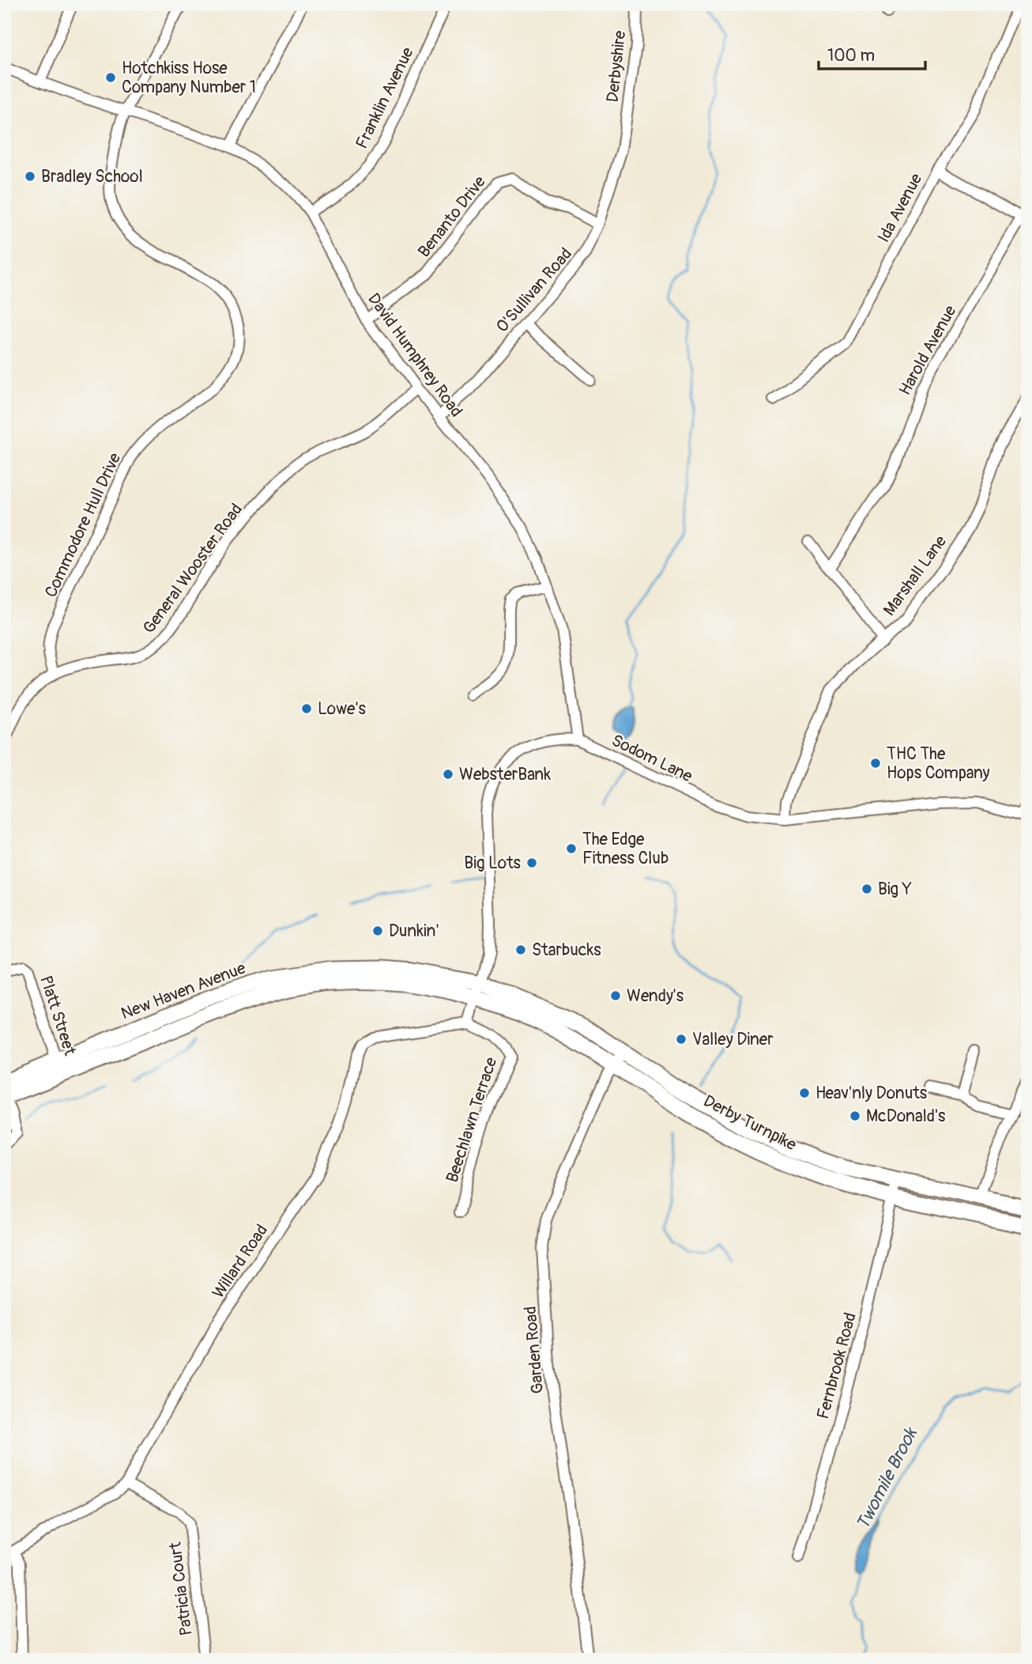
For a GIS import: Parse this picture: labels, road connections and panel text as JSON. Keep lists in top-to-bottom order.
{
  "streets": {
    "highway": ["New Haven Avenue", "Derby Turnpike"],
    "street": [
      "Derbyshire",
      "Franklin Avenue",
      "Ida Avenue",
      "Benanto Drive",
      "O'Sullivan Road",
      "Harold Avenue",
      "David Humphrey Road",
      "Commodore Hull Drive",
      "General Wooster Road",
      "Marshall Lane",
      "Sodom Lane",
      "Platt Street",
      "Beechlawn Terrace",
      "Willard Road",
      "Garden Road",
      "Fernbrook Road",
      "Patricia Court"
    ]
  },
  "crossings": [
    ["Derbyshire", "O'Sullivan Road"],
    ["Franklin Avenue", "David Humphrey Road"],
    ["Benanto Drive", "O'Sullivan Road"],
    ["Benanto Drive", "David Humphrey Road"],
    ["O'Sullivan Road", "David Humphrey Road"],
    ["David Humphrey Road", "Commodore Hull Drive"],
    ["David Humphrey Road", "General Wooster Road"],
    ["David Humphrey Road", "Sodom Lane"],
    ["Commodore Hull Drive", "General Wooster Road"],
    ["Marshall Lane", "Sodom Lane"],
    ["Sodom Lane", "New Haven Avenue"],
    ["Sodom Lane", "Derby Turnpike"],
    ["New Haven Avenue", "Platt Street"],
    ["New Haven Avenue", "Derby Turnpike"],
    ["Beechlawn Terrace", "Willard Road"],
    ["Derby Turnpike", "Garden Road"],
    ["Derby Turnpike", "Fernbrook Road"],
    ["Willard Road", "Patricia Court"]
  ],
  "water": ["Twomile Brook"],
  "places": [
    "Hotchkiss Hose Company Number 1",
    "Bradley School",
    "Lowe's",
    "THC The Hops Company",
    "WebsterBank",
    "The Edge Fitness Club",
    "Big Lots",
    "Big Y",
    "Dunkin'",
    "Starbucks",
    "Wendy's",
    "Valley Diner",
    "Heav'nly Donuts",
    "McDonald's"
  ],
  "scale_bar": "100 m"
}
